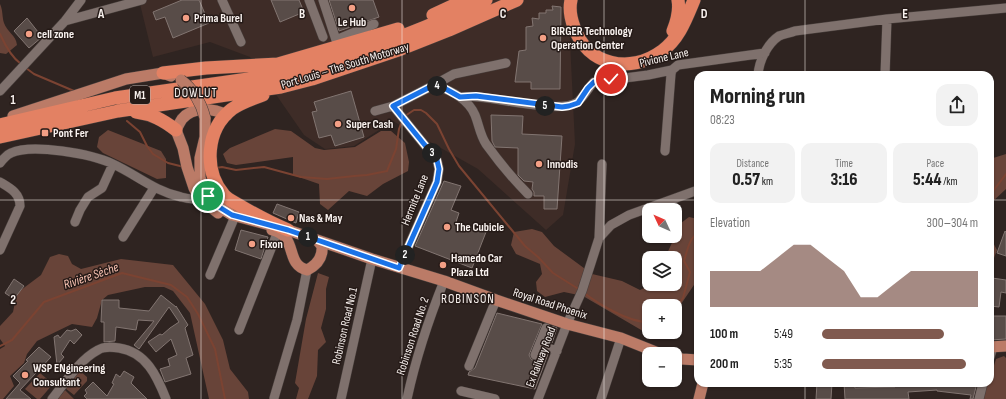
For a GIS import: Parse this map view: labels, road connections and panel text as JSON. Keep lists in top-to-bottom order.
{
  "streets": {
    "highway": ["Port Louis – The South Motorway", "M1"],
    "main road": ["Royal Road Phoenix"],
    "street": [
      "Pivione Lane",
      "Hermite Lane",
      "Robinson Road No.1",
      "Robinson Road No. 2",
      "Ex Railway Road"
    ]
  },
  "crossings": [
    ["Hermite Lane", "Royal Road Phoenix"],
    ["Royal Road Phoenix", "Robinson Road No.1"],
    ["Royal Road Phoenix", "Robinson Road No. 2"],
    ["Royal Road Phoenix", "Ex Railway Road"]
  ],
  "districts": ["DOWLUT", "ROBINSON"],
  "water": ["Rivière Sèche"],
  "places": {
    "other": [
      "Le Hub",
      "Prima Burel",
      "cell zone",
      "BIRGER Technology Operation Center",
      "Super Cash",
      "Innodis",
      "Nas & May",
      "The Cubicle",
      "Fixon",
      "Hamedo Car Plaza Ltd",
      "WSP ENgineering Consultant"
    ],
    "transit": ["Pont Fer"]
  },
  "north": "top left",
  "page": {
    "heading": ["Morning run", "08:23"],
    "pins": [
      "4",
      "5",
      "3",
      "1",
      "2"
    ],
    "stats": [
      ["Distance", "0.57 km"],
      ["Time", "3:16"],
      ["Pace", "5:44 /km"]
    ],
    "map_buttons": ["+", "−"],
    "chart": ["Elevation", "300–304 m"],
    "list": [
      {
        "name": "100 m",
        "note": "5:49"
      },
      {
        "name": "200 m",
        "note": "5:35"
      }
    ]
  },
  "grid": {
    "columns": [
      "A",
      "B",
      "C",
      "D",
      "E"
    ],
    "rows": ["1", "2"]
  }
}
